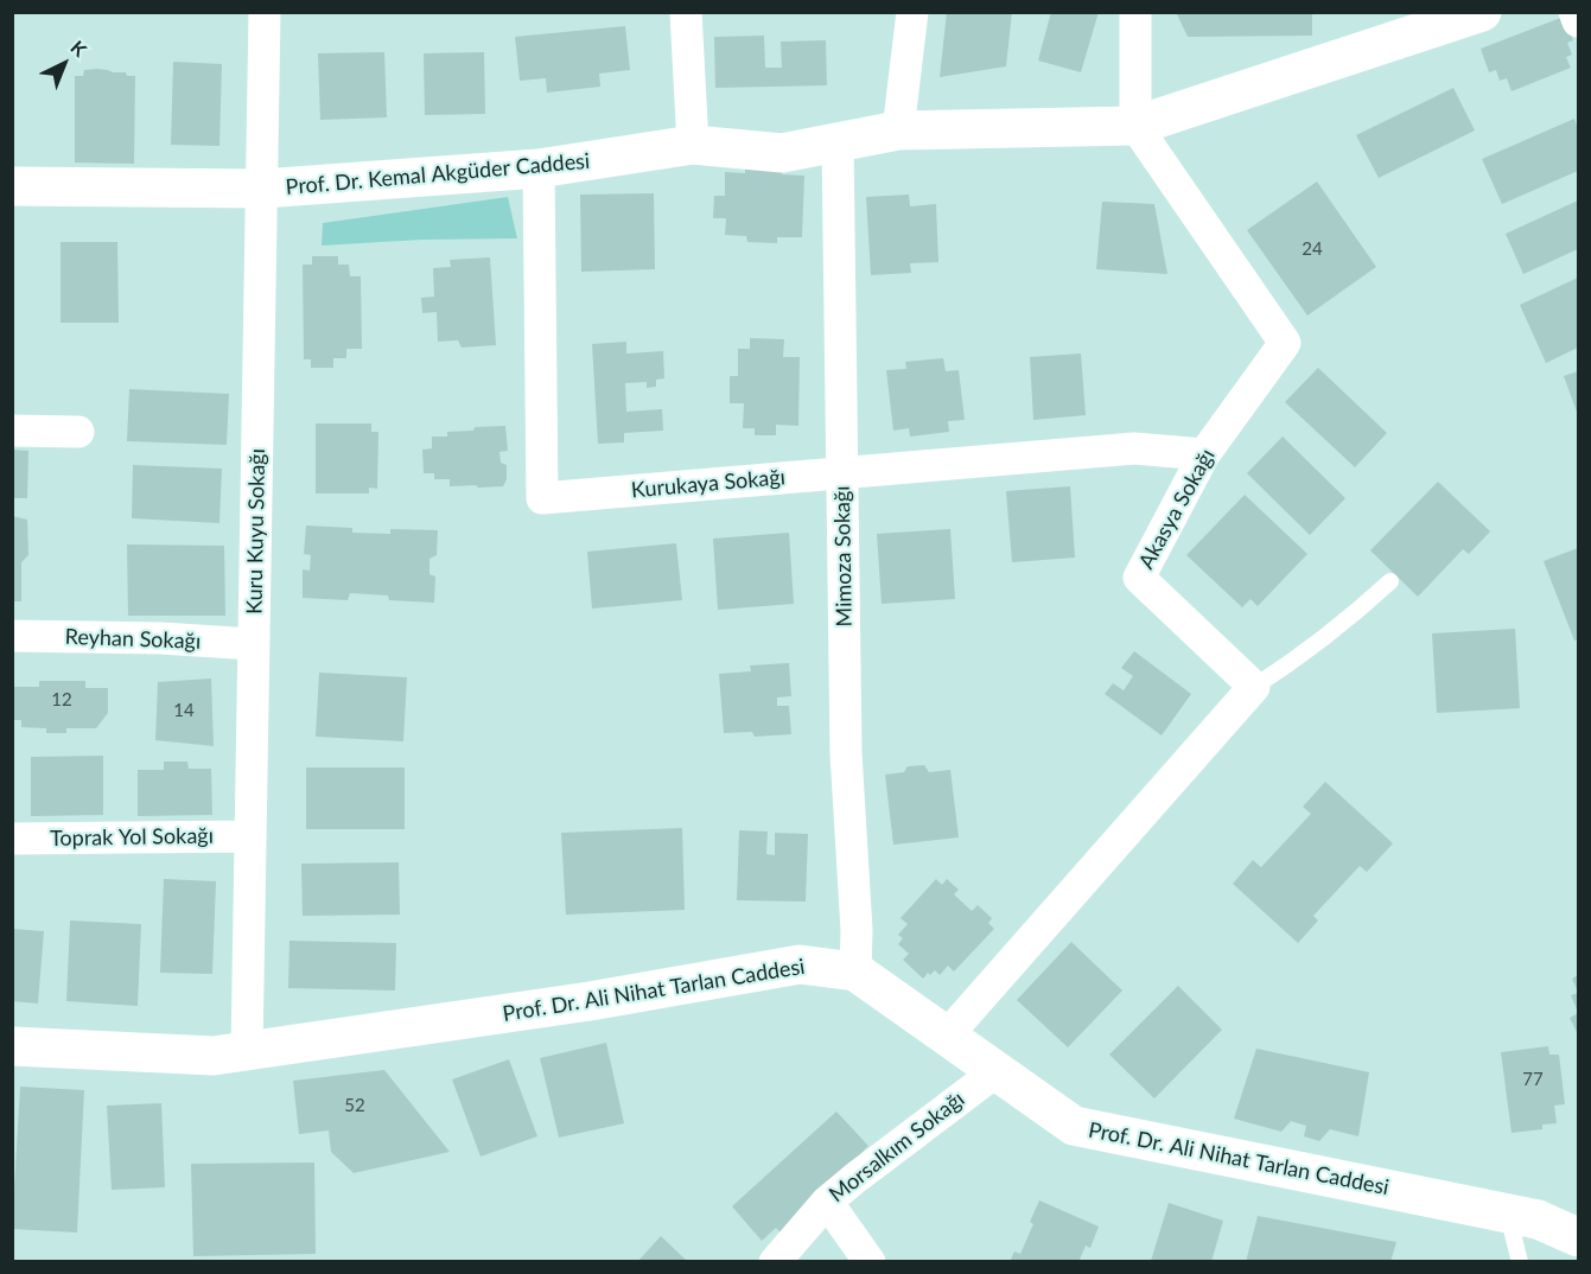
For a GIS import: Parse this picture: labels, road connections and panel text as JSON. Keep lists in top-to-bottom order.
{
  "streets": {
    "main road": ["Prof. Dr. Kemal Akgüder Caddesi", "Prof. Dr. Ali Nihat Tarlan Caddesi"],
    "street": [
      "Kurukaya Sokağı",
      "Akasya Sokağı",
      "Kuru Kuyu Sokağı",
      "Mimoza Sokağı",
      "Reyhan Sokağı",
      "Toprak Yol Sokağı",
      "Morsalkım Sokağı"
    ]
  },
  "crossings": [
    ["Prof. Dr. Kemal Akgüder Caddesi", "Kurukaya Sokağı"],
    ["Prof. Dr. Kemal Akgüder Caddesi", "Akasya Sokağı"],
    ["Prof. Dr. Kemal Akgüder Caddesi", "Kuru Kuyu Sokağı"],
    ["Prof. Dr. Kemal Akgüder Caddesi", "Mimoza Sokağı"],
    ["Kurukaya Sokağı", "Akasya Sokağı"],
    ["Kurukaya Sokağı", "Mimoza Sokağı"],
    ["Kuru Kuyu Sokağı", "Reyhan Sokağı"],
    ["Kuru Kuyu Sokağı", "Toprak Yol Sokağı"],
    ["Kuru Kuyu Sokağı", "Prof. Dr. Ali Nihat Tarlan Caddesi"],
    ["Mimoza Sokağı", "Prof. Dr. Ali Nihat Tarlan Caddesi"],
    ["Prof. Dr. Ali Nihat Tarlan Caddesi", "Morsalkım Sokağı"]
  ],
  "house_numbers": [
    "24",
    "12",
    "14",
    "77",
    "52"
  ],
  "north": "top right"
}
